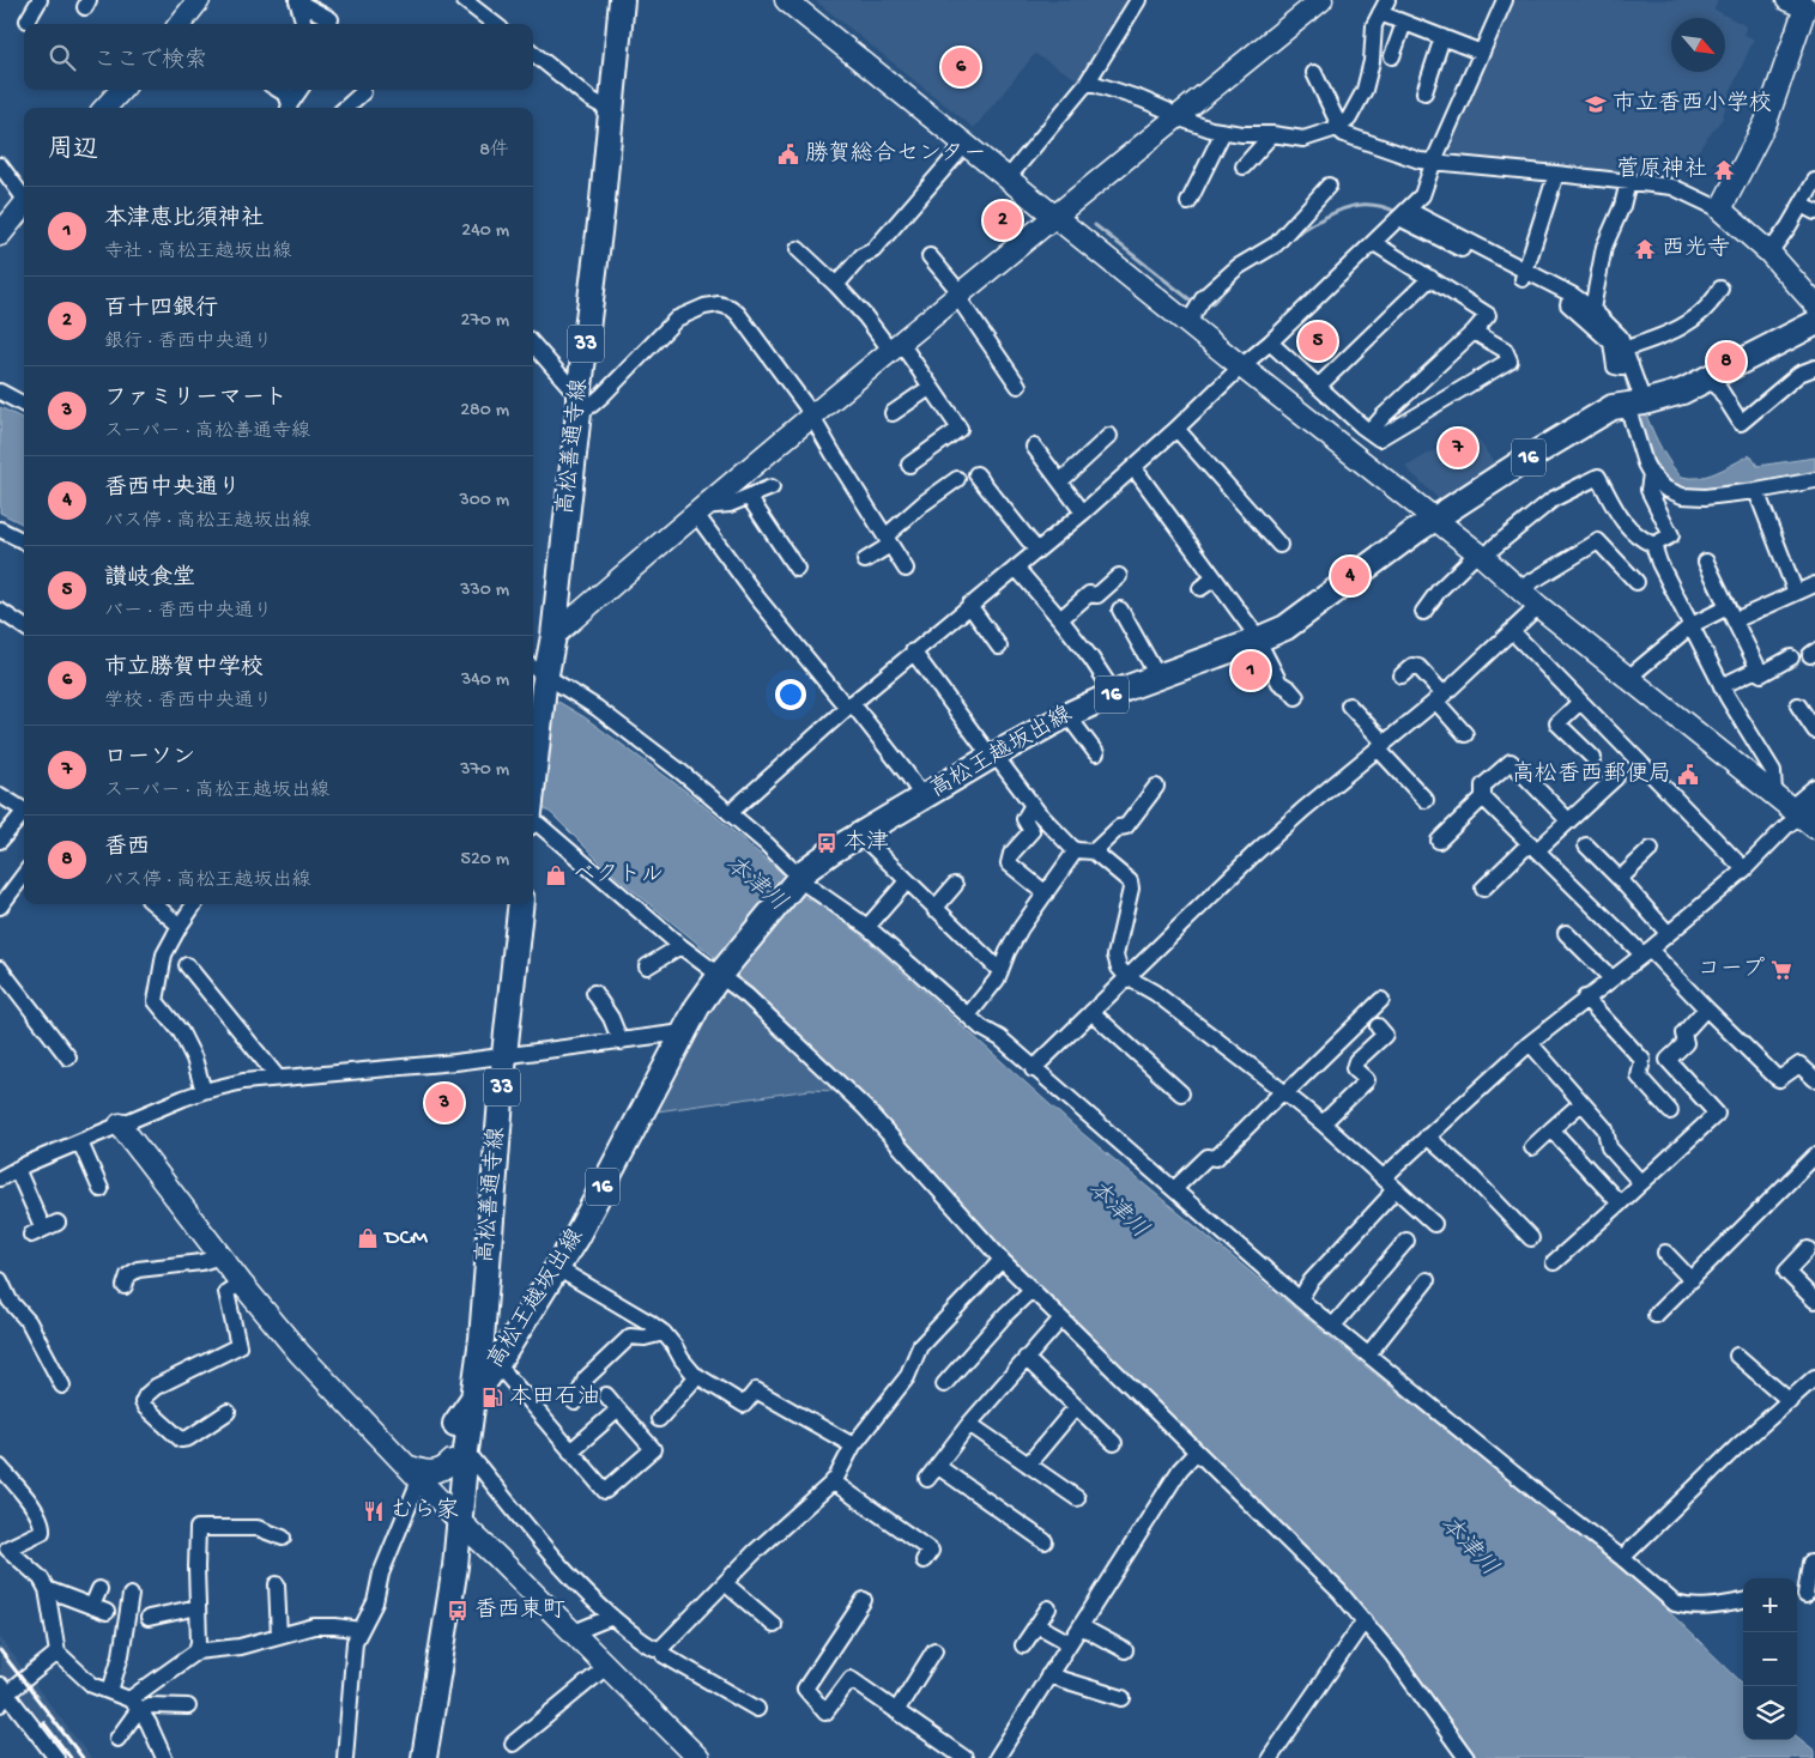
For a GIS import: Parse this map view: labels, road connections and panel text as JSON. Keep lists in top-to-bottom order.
{
  "streets": {
    "main road": [
      "33",
      "高松善通寺線",
      "16",
      "高松王越坂出線"
    ]
  },
  "crossings": [
    ["高松善通寺線", "高松王越坂出線"]
  ],
  "water": ["本津川"],
  "places": {
    "school or university": ["市立香西小学校"],
    "public building": ["勝賀総合センター", "高松香西郵便局"],
    "temple": ["菅原神社", "西光寺"],
    "bus stop": ["本津", "香西東町"],
    "shop": ["ベクトル", "DCM"],
    "supermarket": ["コープ"],
    "fuel station": ["本田石油"],
    "restaurant": ["むら家"]
  },
  "north": "bottom right",
  "page": {
    "search": "ここで検索",
    "pins": [
      "6",
      "2",
      "5",
      "8",
      "7",
      "4",
      "1",
      "3"
    ],
    "heading": ["周辺", "8件"],
    "list": [
      {
        "mark": "1",
        "name": "本津恵比須神社",
        "note": "寺社 · 高松王越坂出線",
        "value": "240 m"
      },
      {
        "mark": "2",
        "name": "百十四銀行",
        "note": "銀行 · 香西中央通り",
        "value": "270 m"
      },
      {
        "mark": "3",
        "name": "ファミリーマート",
        "note": "スーパー · 高松善通寺線",
        "value": "280 m"
      },
      {
        "mark": "4",
        "name": "香西中央通り",
        "note": "バス停 · 高松王越坂出線",
        "value": "300 m"
      },
      {
        "mark": "5",
        "name": "讃岐食堂",
        "note": "バー · 香西中央通り",
        "value": "330 m"
      },
      {
        "mark": "6",
        "name": "市立勝賀中学校",
        "note": "学校 · 香西中央通り",
        "value": "340 m"
      },
      {
        "mark": "7",
        "name": "ローソン",
        "note": "スーパー · 高松王越坂出線",
        "value": "370 m"
      },
      {
        "mark": "8",
        "name": "香西",
        "note": "バス停 · 高松王越坂出線",
        "value": "520 m"
      }
    ],
    "map_buttons": ["+", "−"]
  }
}
